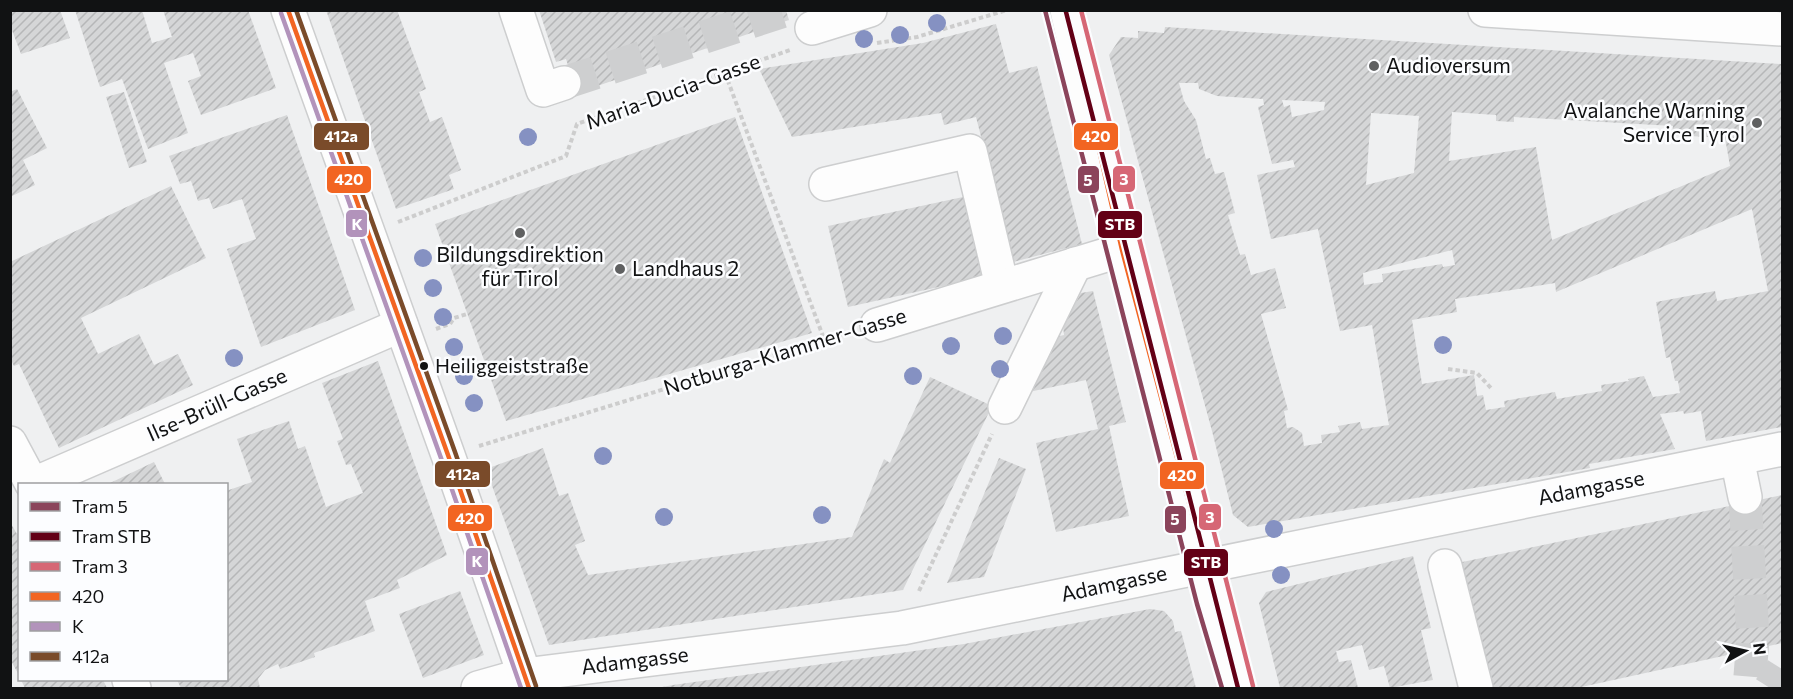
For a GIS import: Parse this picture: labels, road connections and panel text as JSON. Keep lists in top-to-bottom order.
{
  "streets": {
    "street": ["Notburga-Klammer-Gasse", "Ilse-Brüll-Gasse", "Adamgasse"],
    "path": ["Maria-Ducia-Gasse"]
  },
  "places": [
    "Audioversum",
    "Avalanche Warning Service Tyrol",
    "Bildungsdirektion für Tirol",
    "Landhaus 2",
    "Heiliggeiststraße"
  ],
  "lines": [
    "tram line 5",
    "tram line 3",
    "transit line 420",
    "transit line 412a",
    "tram line STB",
    "transit line K"
  ],
  "legend": [
    "Tram 5",
    "Tram STB",
    "Tram 3",
    "420",
    "K",
    "412a"
  ],
  "north": "right"
}
